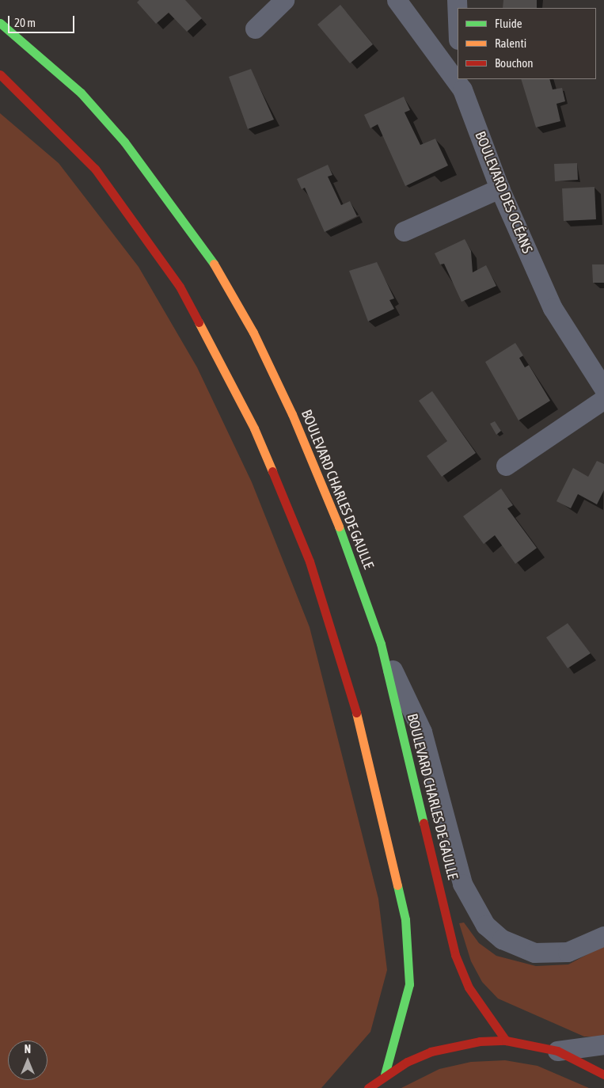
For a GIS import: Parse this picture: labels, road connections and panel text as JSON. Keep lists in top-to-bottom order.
{
  "streets": {
    "main road": ["BOULEVARD CHARLES DE GAULLE"],
    "street": ["BOULEVARD DES OCÉANS"]
  },
  "legend": ["Fluide", "Ralenti", "Bouchon"],
  "scale_bar": "20 m",
  "north": "top"
}
